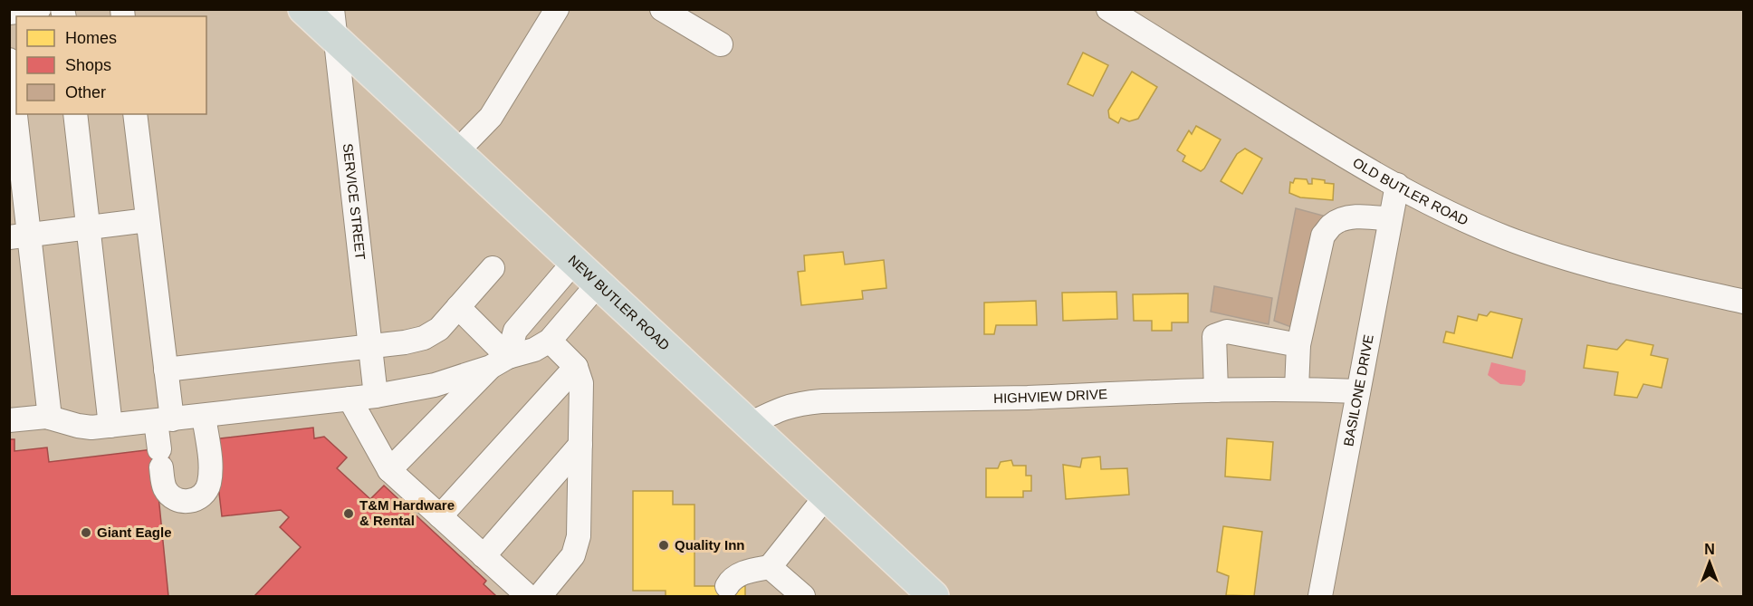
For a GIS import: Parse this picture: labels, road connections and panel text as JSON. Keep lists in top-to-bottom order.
{
  "streets": {
    "main road": ["NEW BUTLER ROAD"],
    "street": [
      "OLD BUTLER ROAD",
      "SERVICE STREET",
      "BASILONE DRIVE",
      "HIGHVIEW DRIVE"
    ]
  },
  "crossings": [
    ["OLD BUTLER ROAD", "BASILONE DRIVE"],
    ["SERVICE STREET", "NEW BUTLER ROAD"],
    ["NEW BUTLER ROAD", "HIGHVIEW DRIVE"],
    ["BASILONE DRIVE", "HIGHVIEW DRIVE"]
  ],
  "places": ["T&M Hardware & Rental", "Giant Eagle", "Quality Inn"],
  "legend": ["Homes", "Shops", "Other"],
  "north": "top"
}
